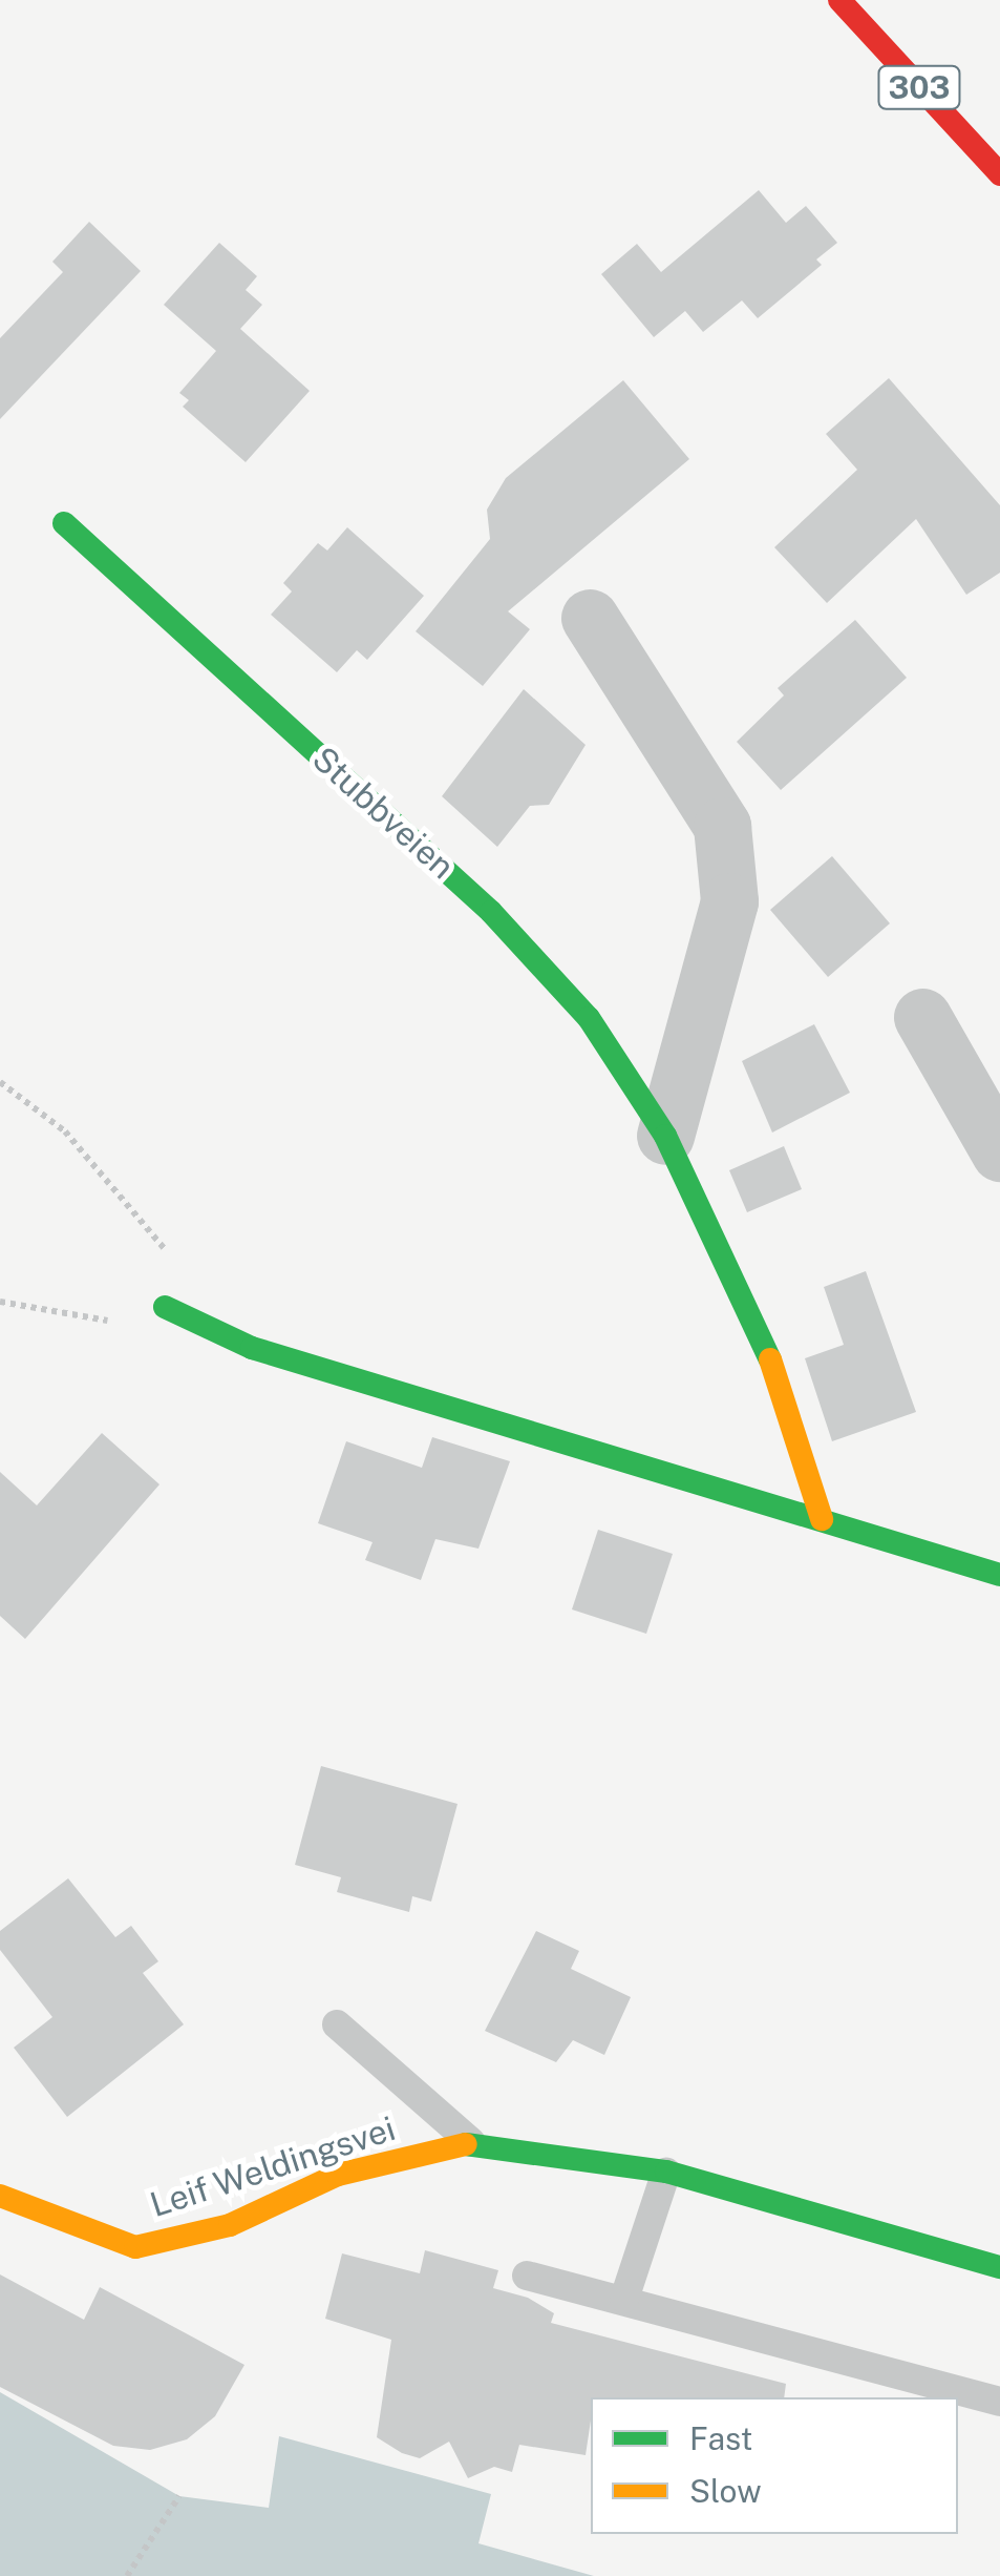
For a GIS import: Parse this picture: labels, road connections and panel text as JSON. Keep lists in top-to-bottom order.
{
  "streets": {
    "street": ["303", "Stubbveien", "Leif Weldingsvei"]
  },
  "legend": ["Fast", "Slow"]
}
